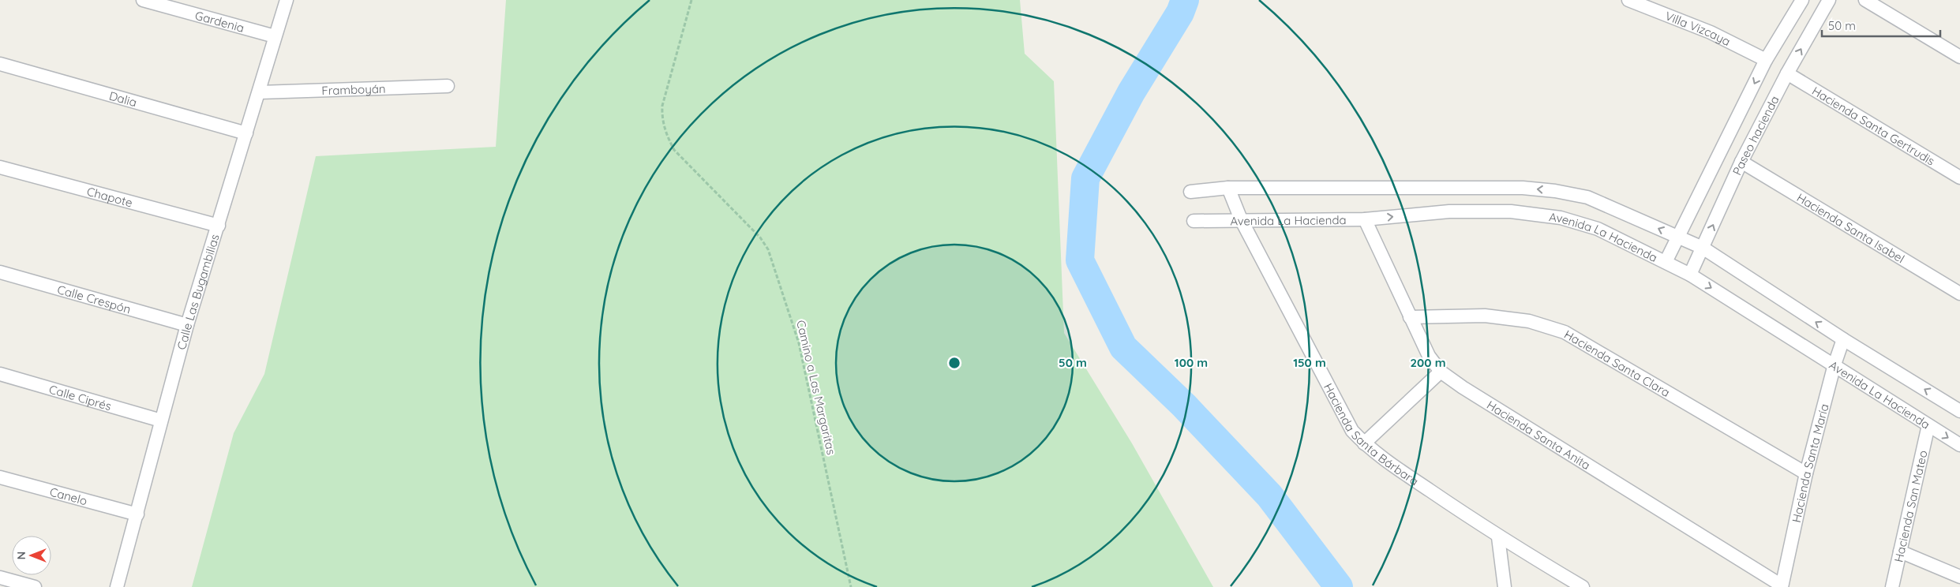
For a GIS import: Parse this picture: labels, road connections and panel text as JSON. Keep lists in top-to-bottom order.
{
  "streets": {
    "street": [
      "Gardenia",
      "Villa Vizcaya",
      "Framboyán",
      "Dalia",
      "Hacienda Santa Gertrudis",
      "Paseo hacienda",
      "Chapote",
      "Avenida La Hacienda",
      "Hacienda Santa Isabel",
      "Calle Las Bugambilias",
      "Calle Crespón",
      "Hacienda Santa Clara",
      "Calle Ciprés",
      "Hacienda Santa Bárbara",
      "Hacienda Santa Anita",
      "Hacienda Santa María",
      "Canelo",
      "Hacienda San Mateo"
    ],
    "path": ["Camino a Las Margaritas"]
  },
  "crossings": [
    ["Gardenia", "Calle Las Bugambilias"],
    ["Villa Vizcaya", "Paseo hacienda"],
    ["Framboyán", "Calle Las Bugambilias"],
    ["Dalia", "Calle Las Bugambilias"],
    ["Hacienda Santa Gertrudis", "Paseo hacienda"],
    ["Paseo hacienda", "Avenida La Hacienda"],
    ["Paseo hacienda", "Hacienda Santa Isabel"],
    ["Chapote", "Calle Las Bugambilias"],
    ["Avenida La Hacienda", "Hacienda Santa Bárbara"],
    ["Avenida La Hacienda", "Hacienda Santa Anita"],
    ["Avenida La Hacienda", "Hacienda Santa María"],
    ["Avenida La Hacienda", "Hacienda San Mateo"],
    ["Calle Las Bugambilias", "Calle Crespón"],
    ["Calle Las Bugambilias", "Calle Ciprés"],
    ["Calle Las Bugambilias", "Canelo"],
    ["Hacienda Santa Clara", "Hacienda Santa Anita"],
    ["Hacienda Santa Clara", "Hacienda Santa María"],
    ["Hacienda Santa Anita", "Hacienda Santa María"]
  ],
  "scale_bar": "50 m",
  "north": "left",
  "rings": [
    "50 m",
    "100 m",
    "150 m",
    "200 m"
  ]
}
